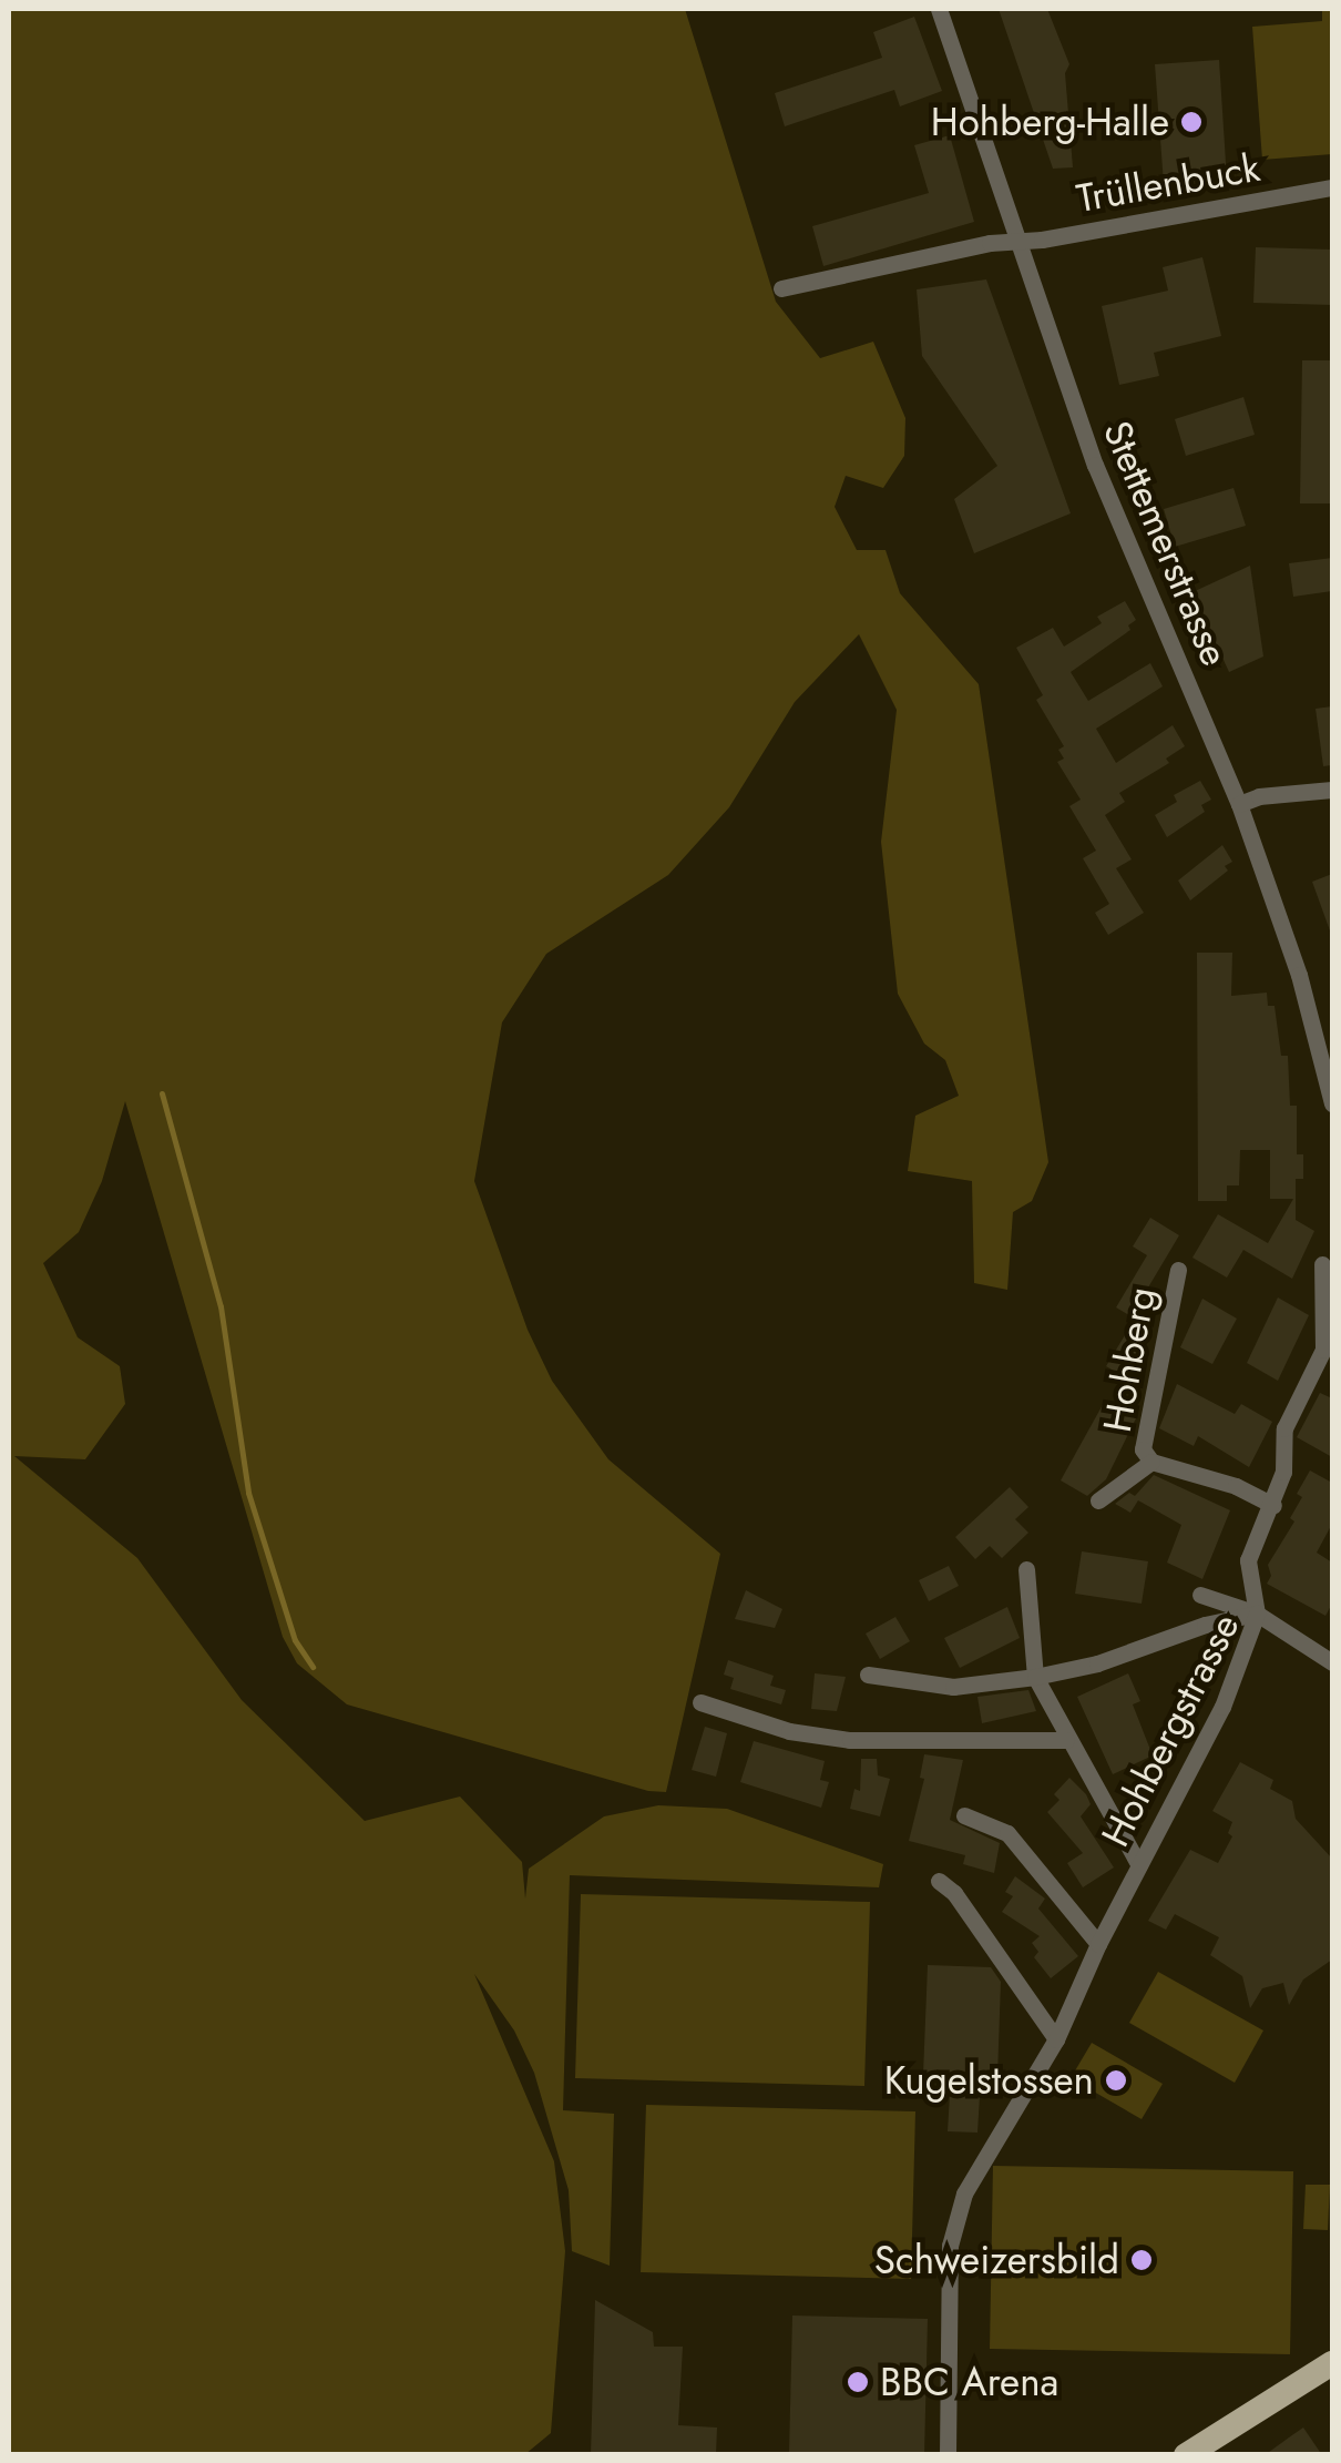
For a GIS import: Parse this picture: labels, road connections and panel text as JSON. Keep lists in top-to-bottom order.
{
  "streets": {
    "street": [
      "Trüllenbuck",
      "Stettemerstrasse",
      "Hohberg",
      "Hohbergstrasse"
    ]
  },
  "crossings": [
    ["Trüllenbuck", "Stettemerstrasse"]
  ],
  "places": [
    "Hohberg-Halle",
    "Kugelstossen",
    "Schweizersbild",
    "BBC Arena"
  ]
}
